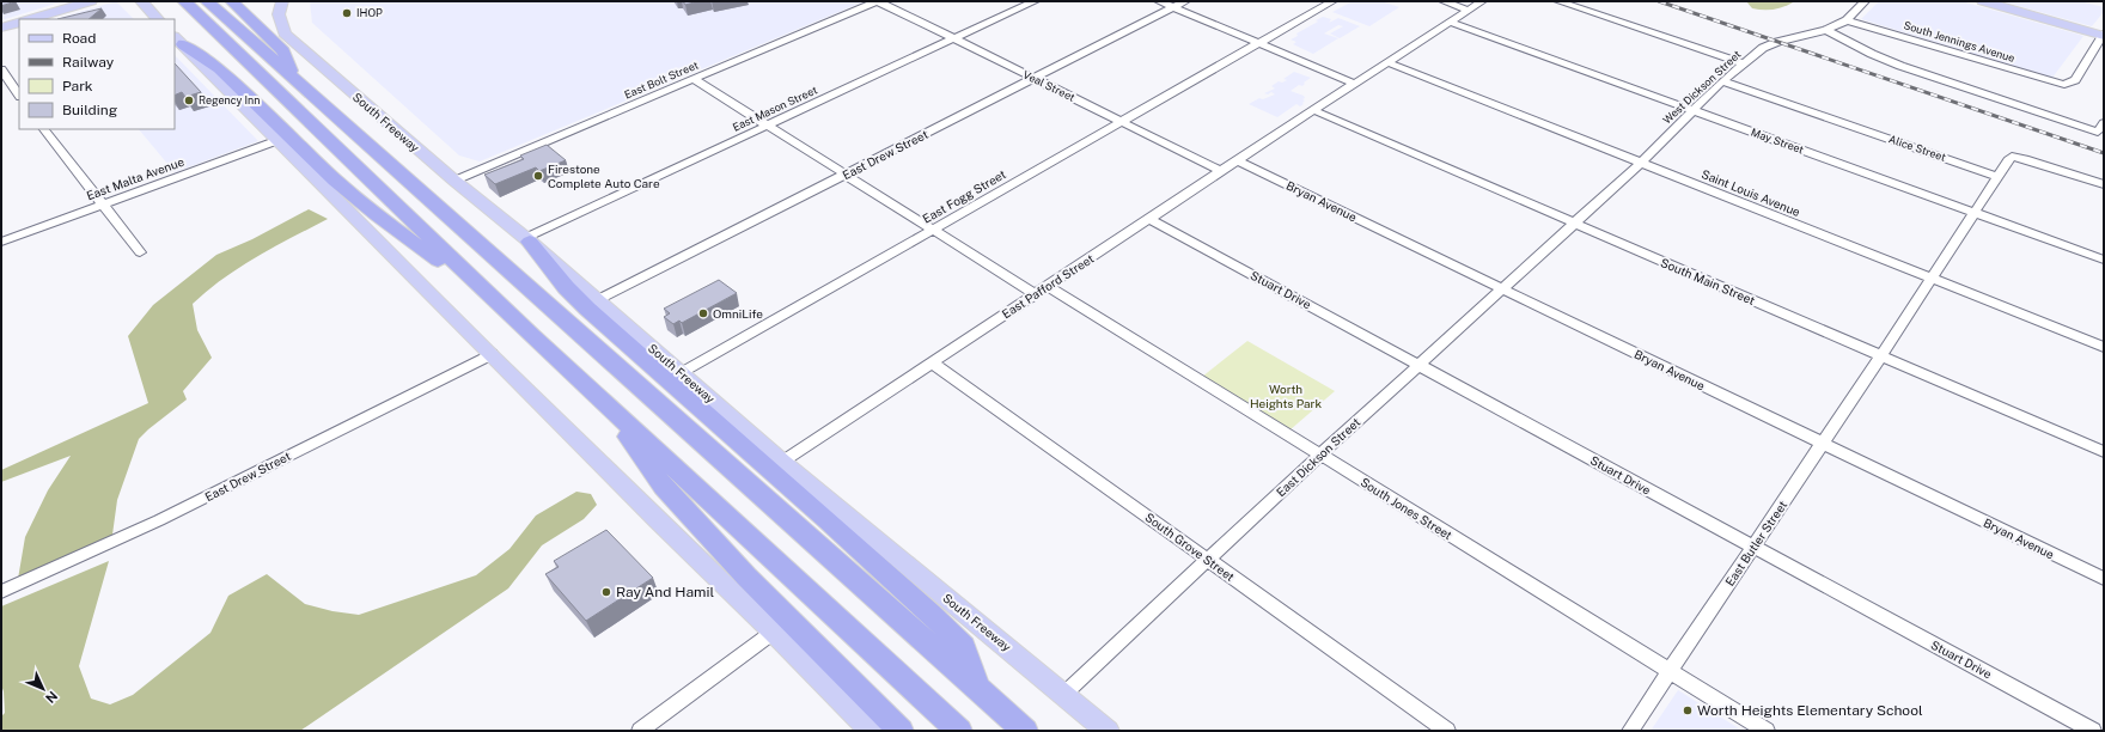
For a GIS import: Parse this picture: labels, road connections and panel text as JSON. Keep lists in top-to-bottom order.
{
  "streets": {
    "main road": ["South Freeway"],
    "street": [
      "South Jennings Avenue",
      "East Bolt Street",
      "Veal Street",
      "West Dickson Street",
      "East Mason Street",
      "May Street",
      "Alice Street",
      "East Drew Street",
      "East Malta Avenue",
      "Saint Louis Avenue",
      "East Fogg Street",
      "Bryan Avenue",
      "South Main Street",
      "East Pafford Street",
      "Stuart Drive",
      "East Dickson Street",
      "South Jones Street",
      "East Butler Street",
      "South Grove Street"
    ]
  },
  "crossings": [
    ["South Jennings Avenue", "West Dickson Street"],
    ["East Bolt Street", "Veal Street"],
    ["East Bolt Street", "South Freeway"],
    ["Veal Street", "East Mason Street"],
    ["Veal Street", "East Drew Street"],
    ["Veal Street", "East Fogg Street"],
    ["Veal Street", "East Pafford Street"],
    ["West Dickson Street", "May Street"],
    ["West Dickson Street", "Alice Street"],
    ["West Dickson Street", "Saint Louis Avenue"],
    ["West Dickson Street", "South Main Street"],
    ["West Dickson Street", "East Dickson Street"],
    ["East Mason Street", "South Freeway"],
    ["South Freeway", "East Drew Street"],
    ["South Freeway", "East Fogg Street"],
    ["South Freeway", "East Pafford Street"],
    ["South Freeway", "East Dickson Street"],
    ["May Street", "East Pafford Street"],
    ["May Street", "East Butler Street"],
    ["Alice Street", "East Butler Street"],
    ["Saint Louis Avenue", "East Pafford Street"],
    ["Saint Louis Avenue", "East Butler Street"],
    ["Bryan Avenue", "East Pafford Street"],
    ["Bryan Avenue", "East Dickson Street"],
    ["Bryan Avenue", "East Butler Street"],
    ["South Main Street", "East Pafford Street"],
    ["South Main Street", "East Dickson Street"],
    ["South Main Street", "East Butler Street"],
    ["East Pafford Street", "Stuart Drive"],
    ["East Pafford Street", "South Jones Street"],
    ["East Pafford Street", "South Grove Street"],
    ["Stuart Drive", "East Dickson Street"],
    ["Stuart Drive", "East Butler Street"],
    ["East Dickson Street", "South Jones Street"],
    ["East Dickson Street", "South Grove Street"],
    ["South Jones Street", "East Butler Street"]
  ],
  "parks": ["Worth Heights Park"],
  "places": [
    "IHOP",
    "Regency Inn",
    "Firestone Complete Auto Care",
    "OmniLife",
    "Ray And Hamil",
    "Worth Heights Elementary School"
  ],
  "legend": [
    "Road",
    "Railway",
    "Park",
    "Building"
  ],
  "north": "bottom right"
}
